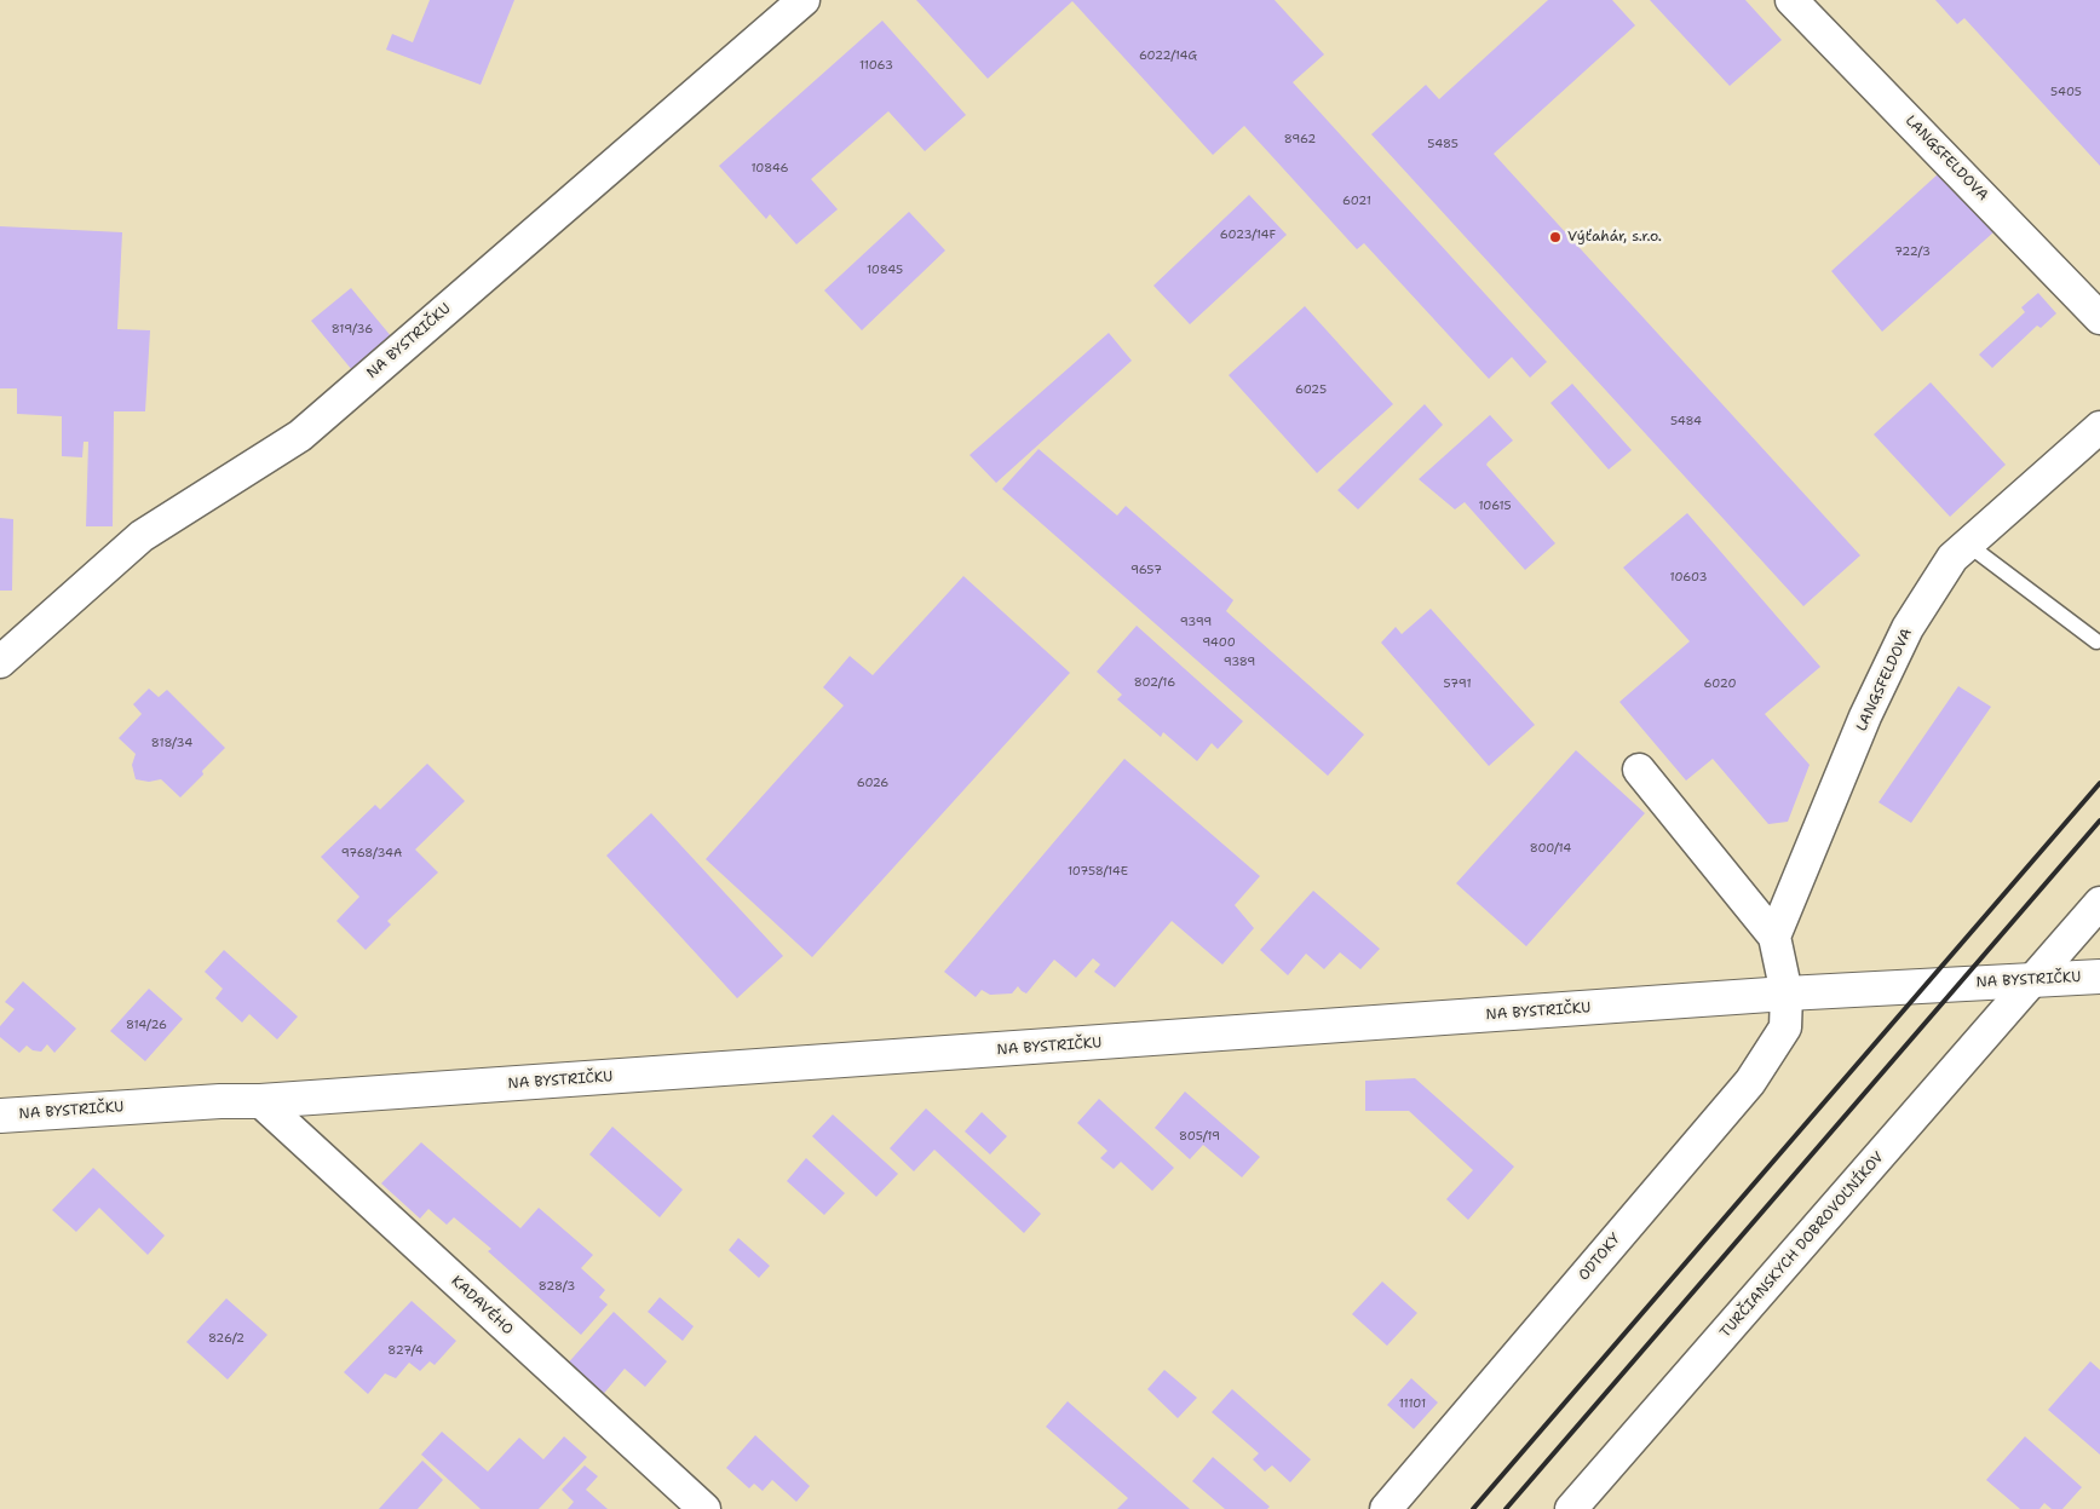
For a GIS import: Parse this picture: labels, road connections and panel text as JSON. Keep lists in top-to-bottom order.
{
  "streets": {
    "street": [
      "LANGSFELDOVA",
      "NA BYSTRIČKU",
      "TURČIANSKYCH DOBROVOĽNÍKOV",
      "ODTOKY",
      "KADAVÉHO"
    ]
  },
  "crossings": [
    ["NA BYSTRIČKU", "TURČIANSKYCH DOBROVOĽNÍKOV"],
    ["NA BYSTRIČKU", "ODTOKY"],
    ["NA BYSTRIČKU", "KADAVÉHO"]
  ],
  "places": ["Výťahár, s.r.o."],
  "house_numbers": [
    "6022/14G",
    "11063",
    "5405",
    "8962",
    "5485",
    "10846",
    "6021",
    "6023/14F",
    "722/3",
    "10845",
    "819/36",
    "6025",
    "5484",
    "10615",
    "9657",
    "10603",
    "9399",
    "9400",
    "9389",
    "802/16",
    "5791",
    "6020",
    "818/34",
    "6026",
    "800/14",
    "9768/34A",
    "10758/14E",
    "814/26",
    "805/19",
    "828/3",
    "826/2",
    "827/4",
    "11101"
  ]
}
